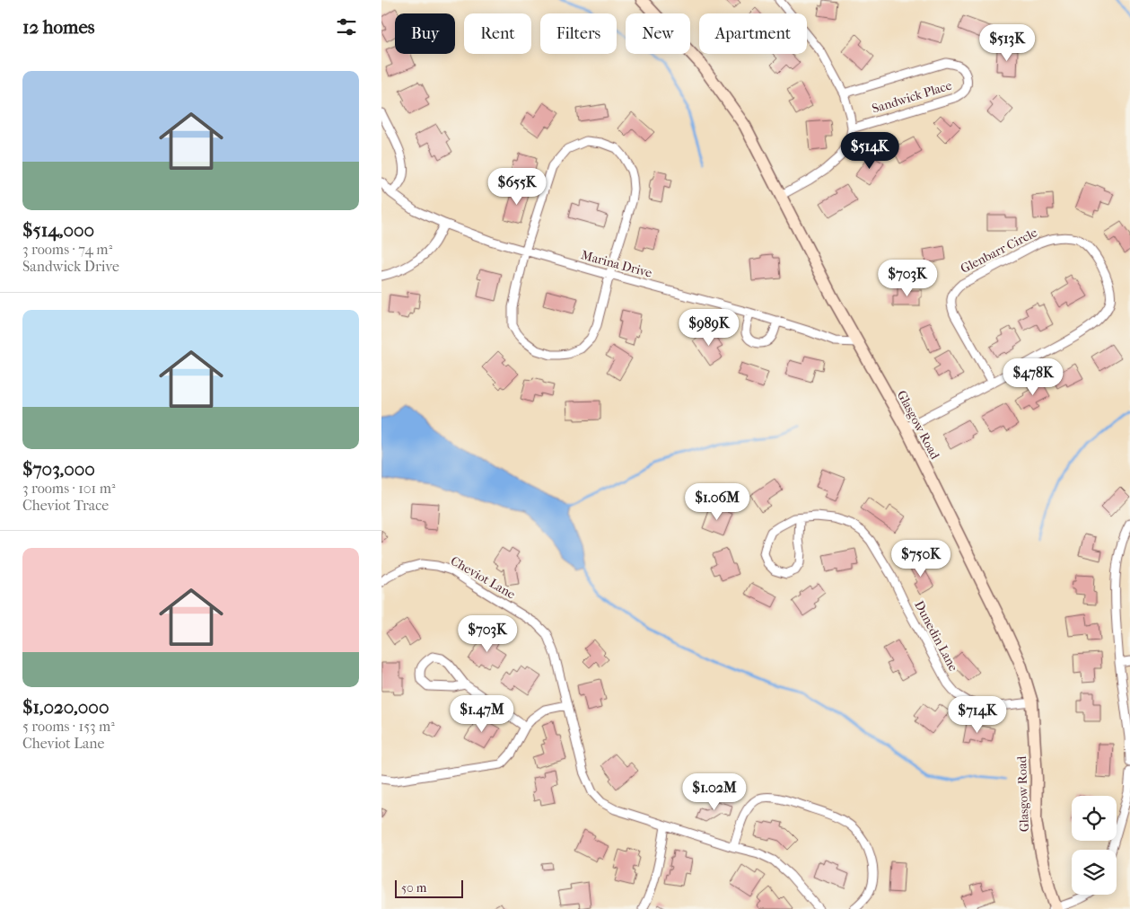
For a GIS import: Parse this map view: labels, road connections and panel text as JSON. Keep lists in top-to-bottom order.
{
  "streets": {
    "street": [
      "Sandwick Place",
      "Glenbarr Circle",
      "Marina Drive",
      "Glasgow Road",
      "Cheviot Lane",
      "Dunedin Lane"
    ]
  },
  "crossings": [
    ["Glenbarr Circle", "Glasgow Road"],
    ["Marina Drive", "Glasgow Road"],
    ["Glasgow Road", "Dunedin Lane"]
  ],
  "scale_bar": "50 m",
  "page": {
    "heading": "12 homes",
    "chip": [
      "Buy",
      "Rent",
      "Filters",
      "New",
      "Apartment"
    ],
    "price": [
      "$513K",
      "$514K",
      "$655K",
      "$703K",
      "$989K",
      "$478K",
      "$1.06M",
      "$750K",
      "$703K",
      "$1.47M",
      "$714K",
      "$1.02M"
    ],
    "list": [
      {
        "name": "$514,000",
        "note": "3 rooms · 74 m² · Sandwick Drive"
      },
      {
        "name": "$703,000",
        "note": "3 rooms · 101 m² · Cheviot Trace"
      },
      {
        "name": "$1,020,000",
        "note": "5 rooms · 153 m² · Cheviot Lane"
      }
    ],
    "scale": "50 m"
  }
}
